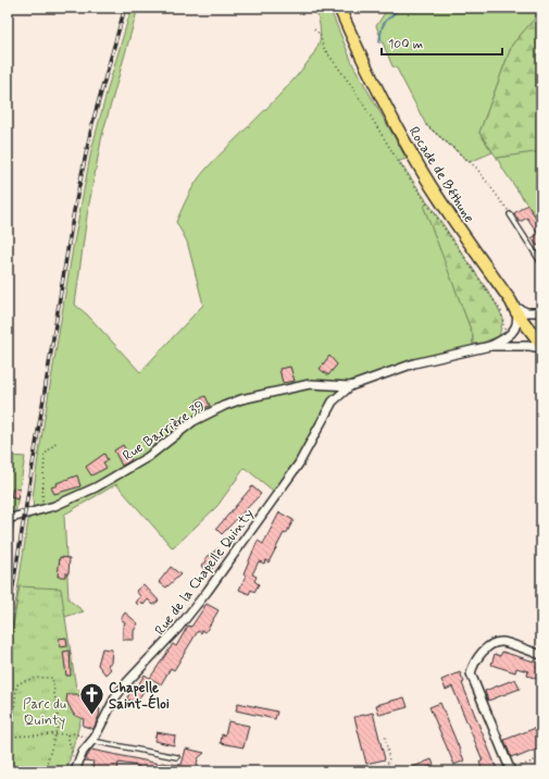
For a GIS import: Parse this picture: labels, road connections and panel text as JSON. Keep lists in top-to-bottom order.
{
  "streets": {
    "main road": ["Rocade de Béthune"],
    "street": ["Rue Barrière 39", "Rue de la Chapelle Quinty"]
  },
  "crossings": [
    ["Rocade de Béthune", "Rue Barrière 39"],
    ["Rue Barrière 39", "Rue de la Chapelle Quinty"]
  ],
  "parks": ["Parc du Quinty"],
  "places": {
    "church": ["Chapelle Saint-Éloi"]
  },
  "scale_bar": "100 m"
}
